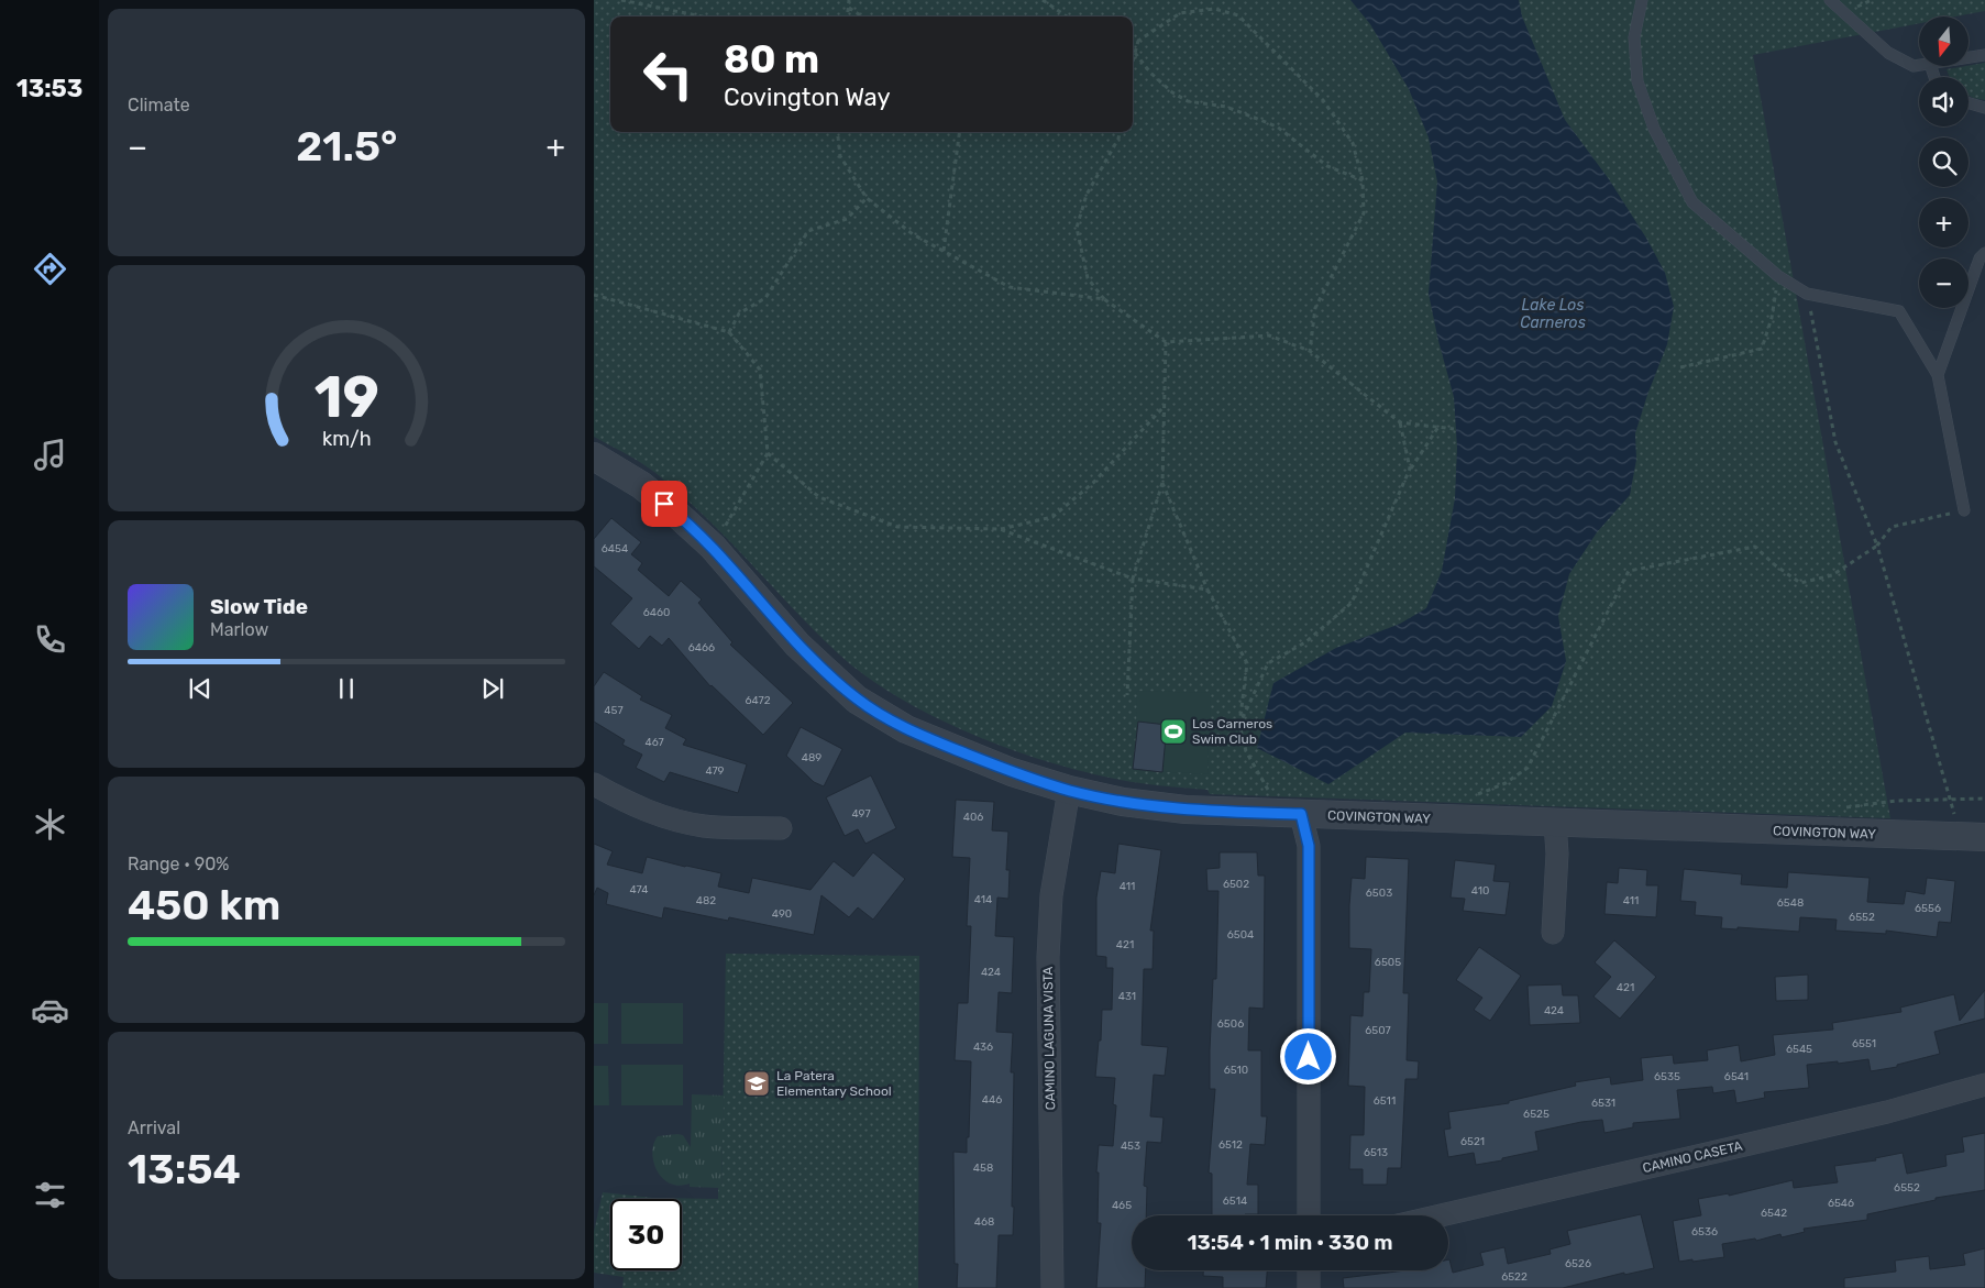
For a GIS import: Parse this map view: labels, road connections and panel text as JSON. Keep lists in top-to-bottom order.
{
  "streets": {
    "street": ["COVINGTON WAY", "CAMINO LAGUNA VISTA", "CAMINO CASETA"]
  },
  "crossings": [
    ["COVINGTON WAY", "CAMINO LAGUNA VISTA"]
  ],
  "water": ["Lake Los Carneros"],
  "places": {
    "sports": ["Los Carneros Swim Club"],
    "school or university": ["La Patera Elementary School"]
  },
  "house_numbers": [
    "6454",
    "6460",
    "6466",
    "6472",
    "457",
    "467",
    "489",
    "479",
    "497",
    "406",
    "6502",
    "411",
    "474",
    "410",
    "6503",
    "414",
    "482",
    "411",
    "6548",
    "6556",
    "490",
    "6552",
    "6504",
    "421",
    "6505",
    "424",
    "421",
    "431",
    "424",
    "6506",
    "6507",
    "6551",
    "436",
    "6545",
    "6510",
    "6535",
    "6541",
    "446",
    "6511",
    "6531",
    "6525",
    "6521",
    "6512",
    "453",
    "6513",
    "458",
    "6552",
    "6514",
    "6546",
    "465",
    "6542",
    "468",
    "6536",
    "6526",
    "6522"
  ],
  "north": "bottom",
  "page": {
    "tabs": "13:53",
    "tile": [
      "Climate",
      ["Range · 90%", "450 km"],
      ["Arrival", "13:54"]
    ],
    "map_buttons": ["+", "−"],
    "turn": ["80 m", "Covington Way"],
    "heat": ["−", "21.5°", "+"],
    "song": ["Slow Tide", "Marlow"],
    "limit": "30",
    "trip": "13:54 · 1 min · 330 m",
    "gauge": ["19", "km/h"]
  }
}
